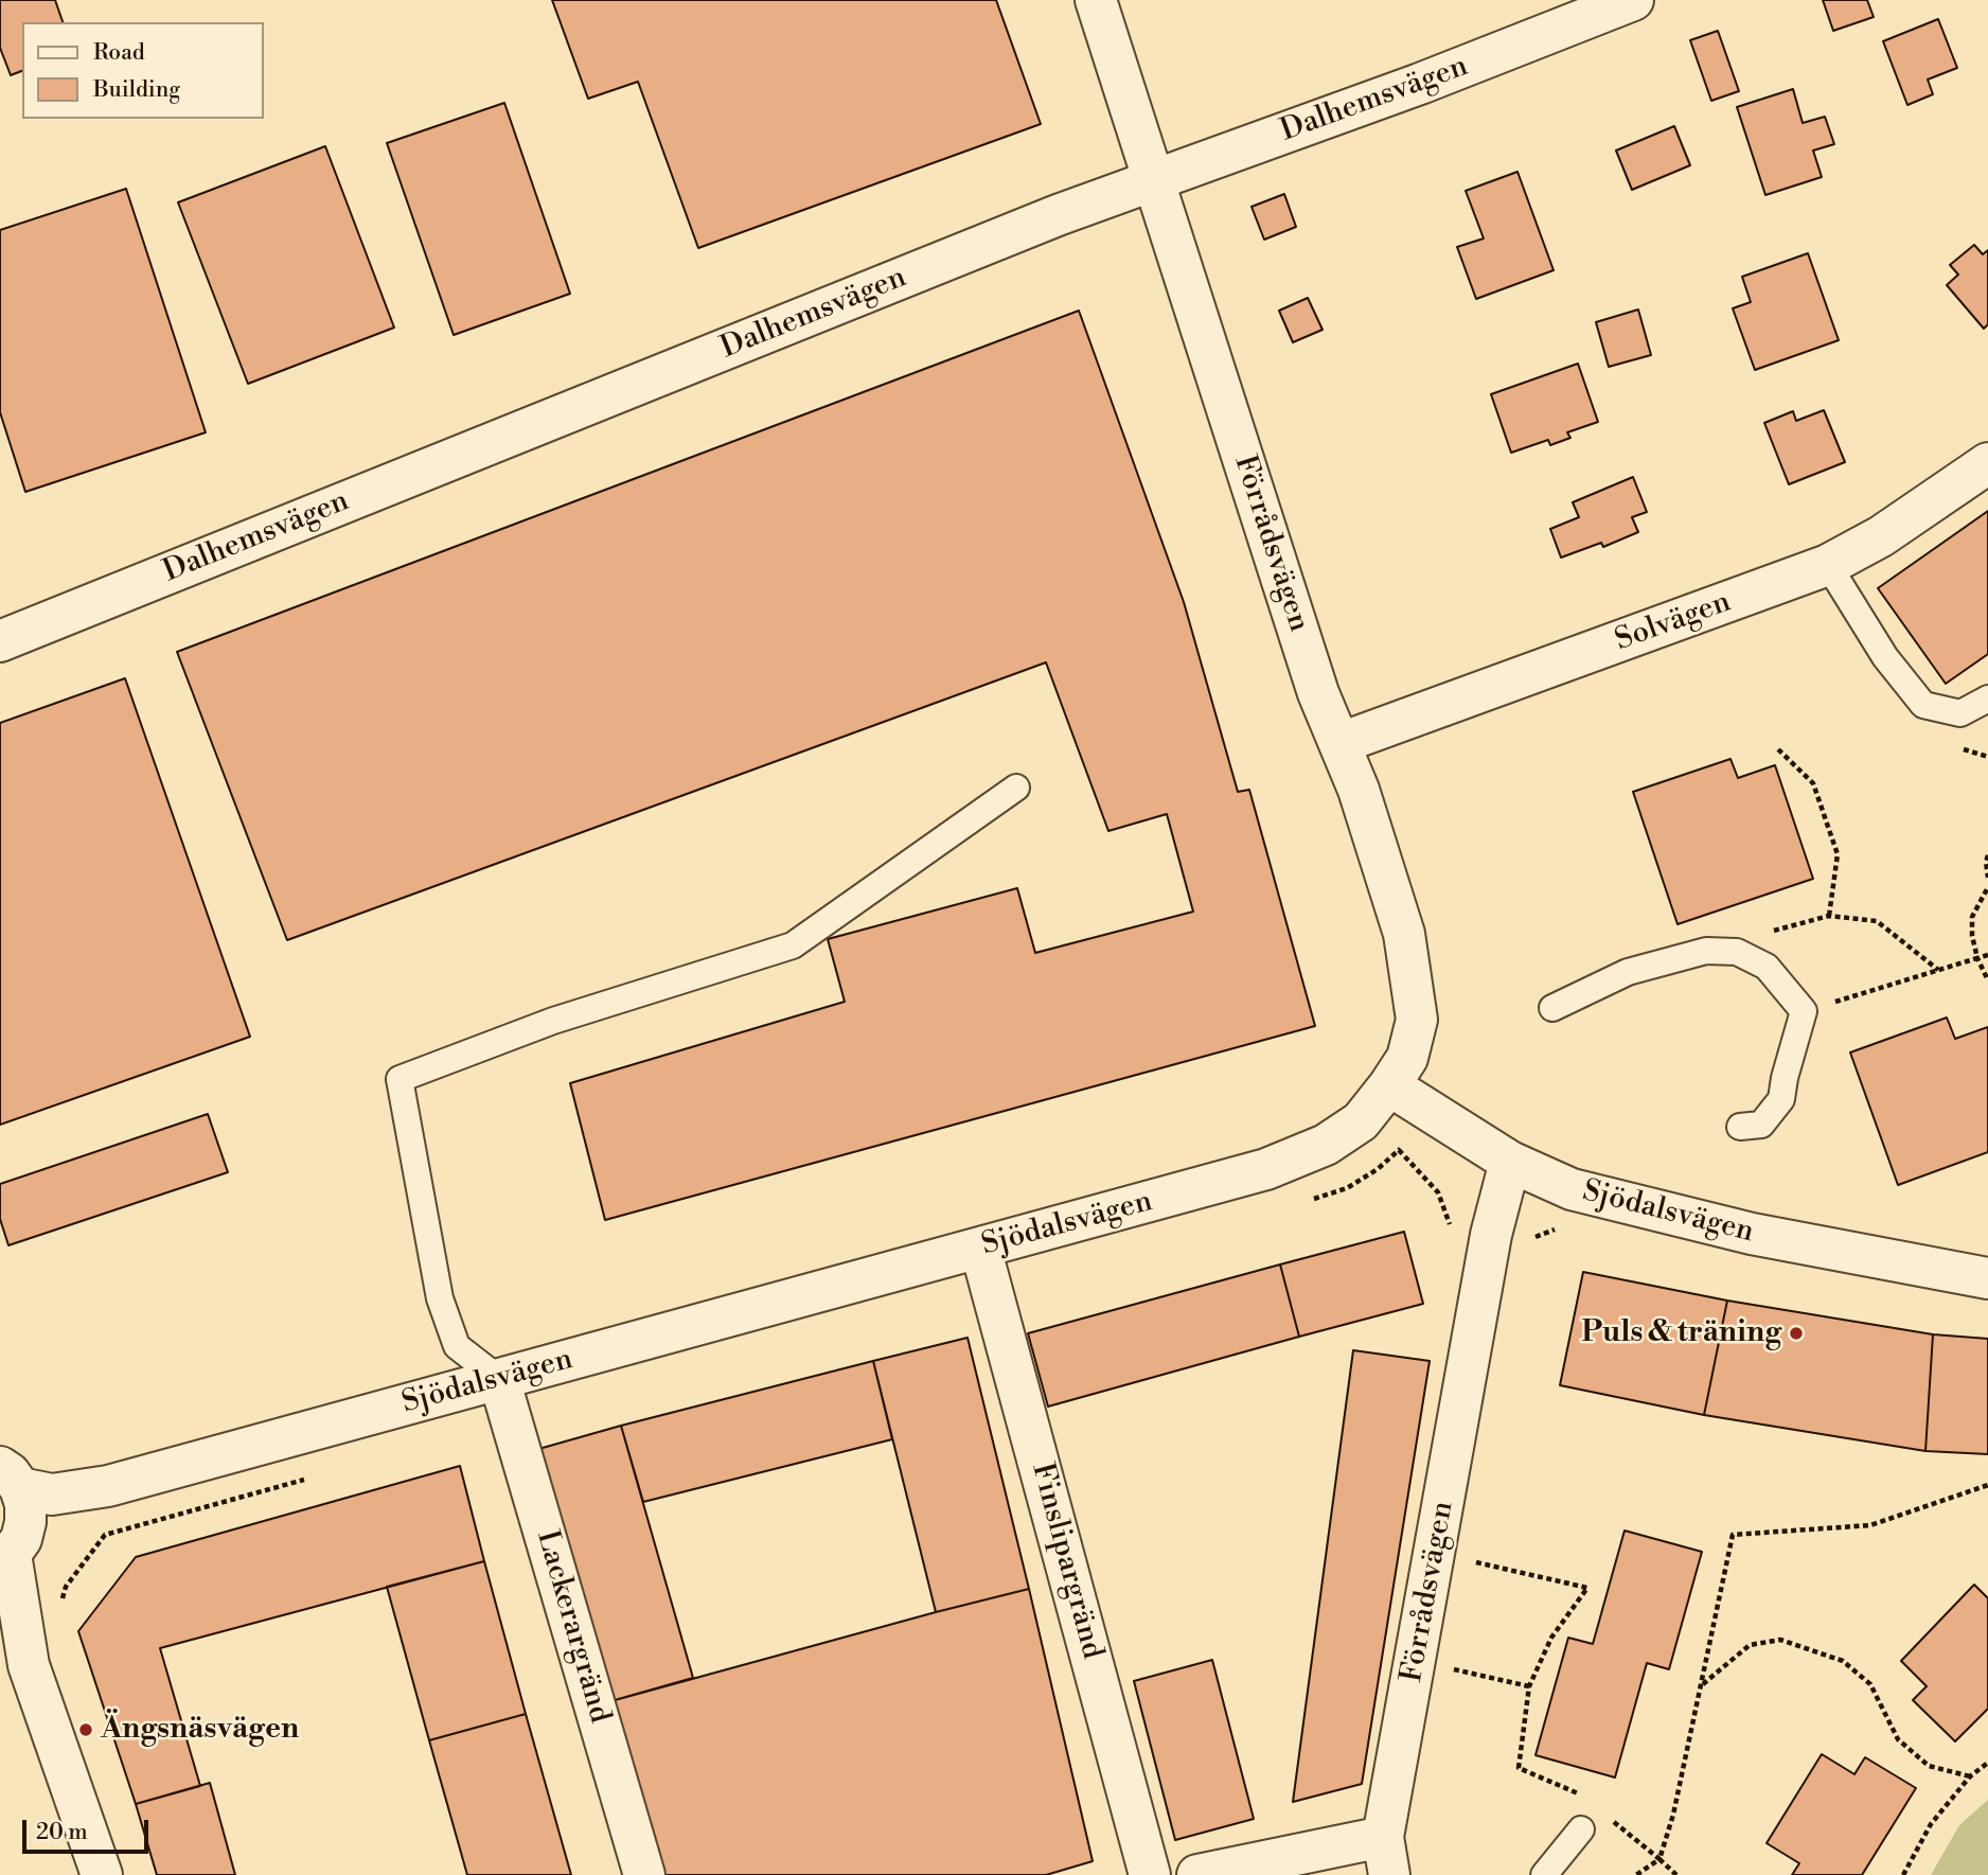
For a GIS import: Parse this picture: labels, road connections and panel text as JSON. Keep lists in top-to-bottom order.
{
  "streets": {
    "street": [
      "Dalhemsvägen",
      "Förrådsvägen",
      "Solvägen",
      "Sjödalsvägen",
      "Finslipargränd",
      "Lackerargränd"
    ]
  },
  "crossings": [
    ["Dalhemsvägen", "Förrådsvägen"],
    ["Förrådsvägen", "Solvägen"],
    ["Förrådsvägen", "Sjödalsvägen"],
    ["Sjödalsvägen", "Finslipargränd"],
    ["Sjödalsvägen", "Lackerargränd"]
  ],
  "places": ["Puls & träning", "Ängsnäsvägen"],
  "legend": ["Road", "Building"],
  "scale_bar": "20 m"
}
